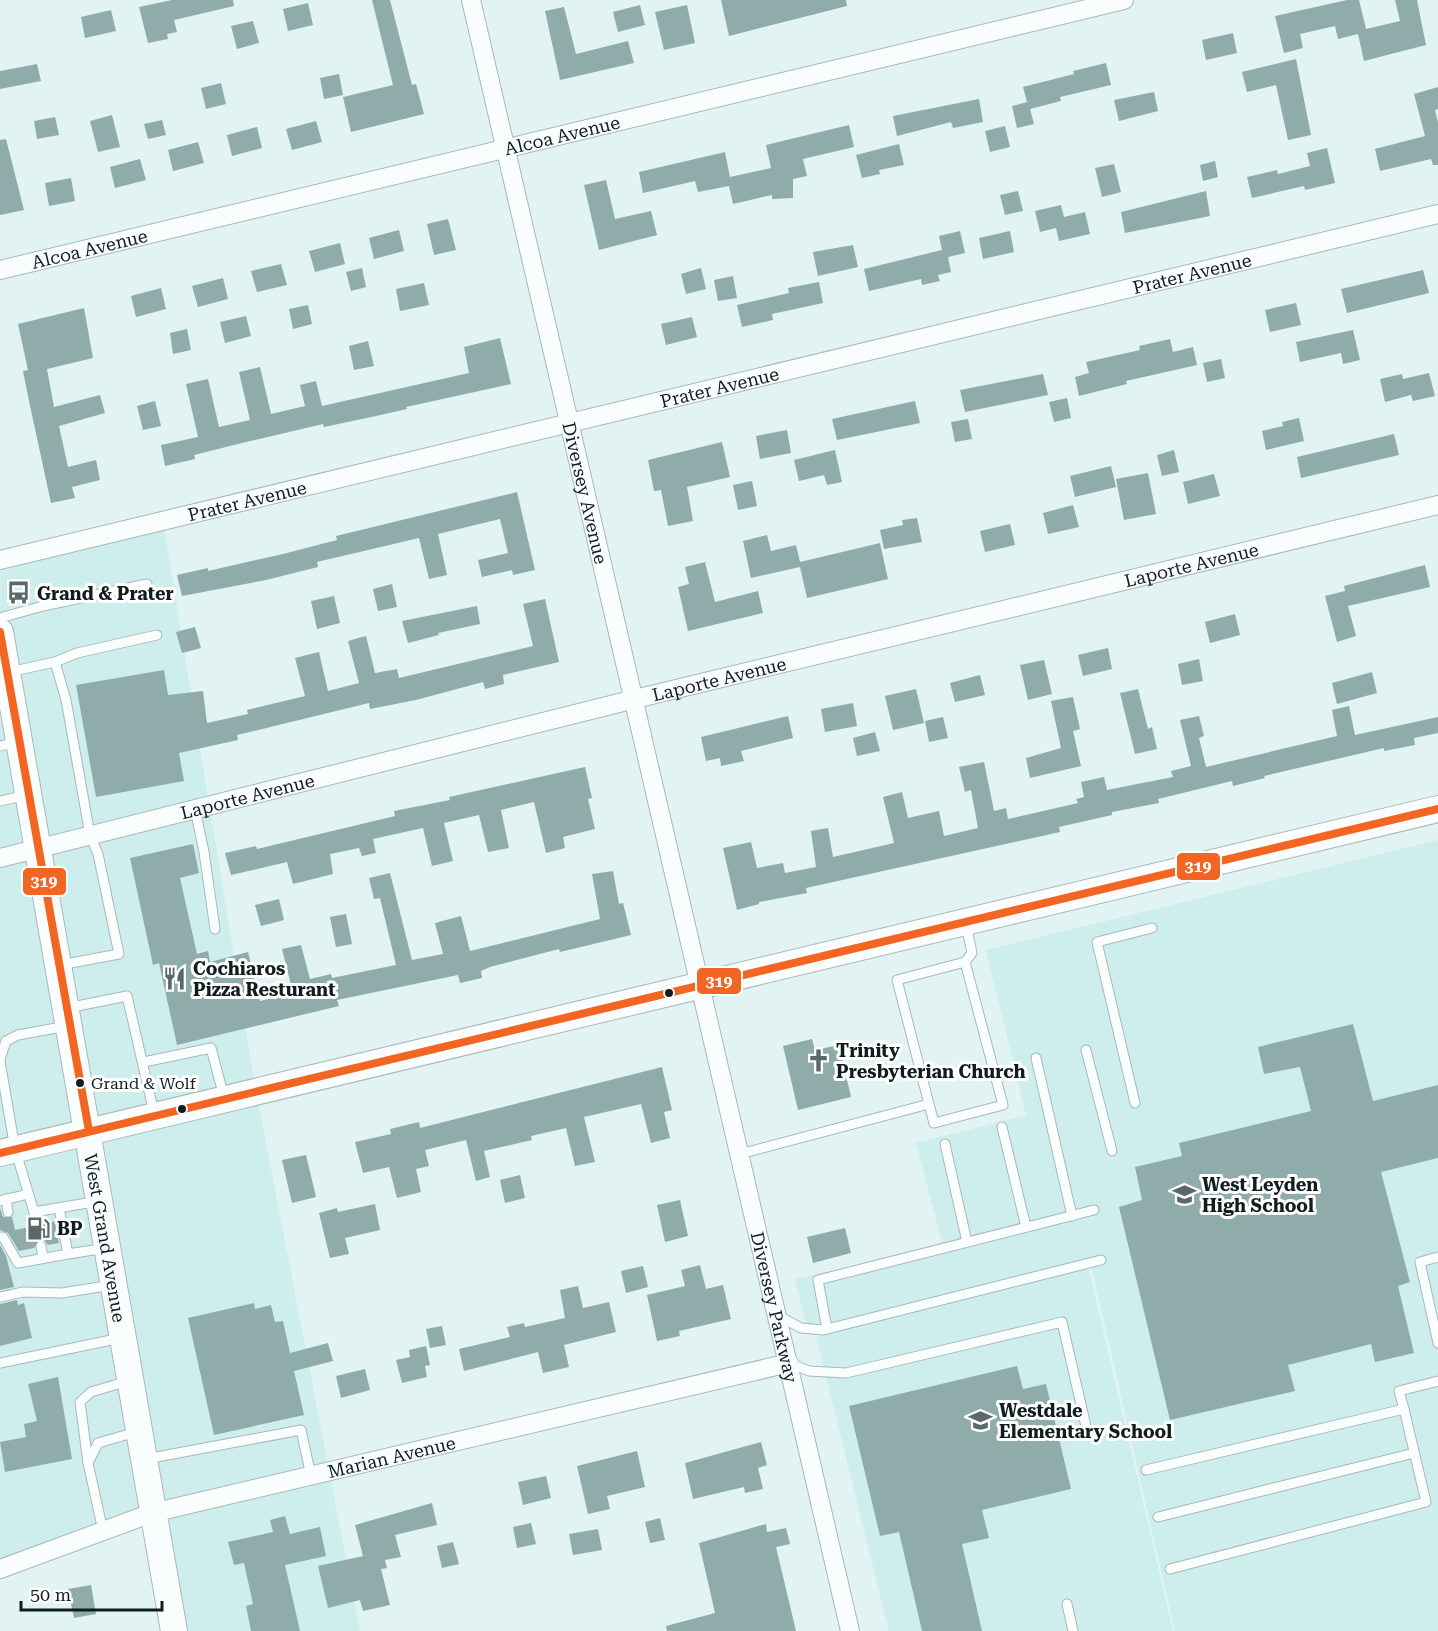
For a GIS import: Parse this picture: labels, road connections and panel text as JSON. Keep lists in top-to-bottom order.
{
  "streets": {
    "main road": ["West Grand Avenue"],
    "street": [
      "Alcoa Avenue",
      "Prater Avenue",
      "Diversey Avenue",
      "Laporte Avenue",
      "Diversey Parkway",
      "Marian Avenue"
    ]
  },
  "crossings": [
    ["Alcoa Avenue", "Diversey Avenue"],
    ["Prater Avenue", "Diversey Avenue"],
    ["Diversey Avenue", "Laporte Avenue"],
    ["Diversey Avenue", "Diversey Parkway"],
    ["Laporte Avenue", "West Grand Avenue"],
    ["West Grand Avenue", "Marian Avenue"],
    ["Diversey Parkway", "Marian Avenue"]
  ],
  "places": {
    "bus stop": ["Grand & Prater"],
    "restaurant": ["Cochiaros Pizza Resturant"],
    "church": ["Trinity Presbyterian Church"],
    "other": ["Grand & Wolf"],
    "school or university": ["West Leyden High School", "Westdale Elementary School"],
    "fuel station": ["BP"]
  },
  "lines": ["transit line 319"],
  "scale_bar": "50 m"
}
